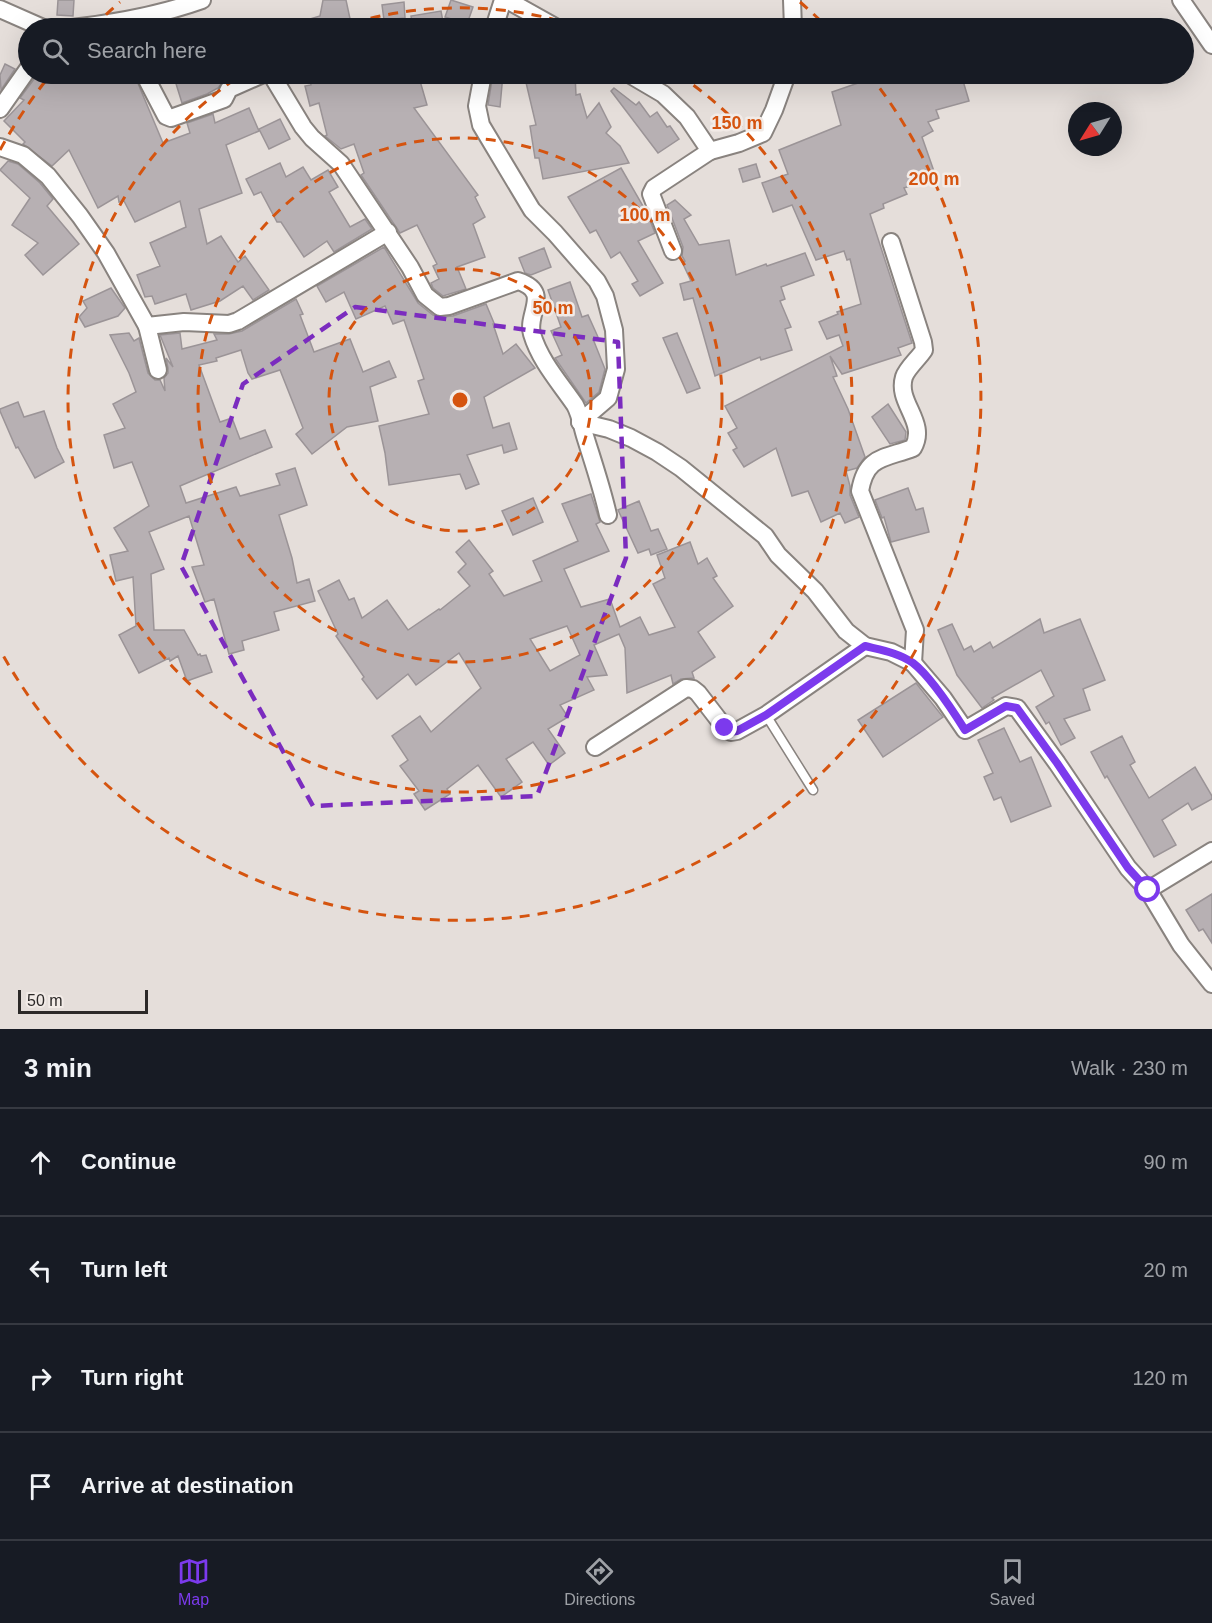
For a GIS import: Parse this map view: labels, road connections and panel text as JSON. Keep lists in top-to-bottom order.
{
  "scale_bar": "50 m",
  "north": "bottom left",
  "page": {
    "search": "Search here",
    "scale": "50 m",
    "heading": ["3 min", "Walk · 230 m"],
    "list": [
      ["Continue", "90 m"],
      ["Turn left", "20 m"],
      ["Turn right", "120 m"],
      "Arrive at destination"
    ],
    "nav": ["Map", "Directions", "Saved"]
  },
  "rings": [
    "150 m",
    "200 m",
    "100 m",
    "50 m"
  ]
}
